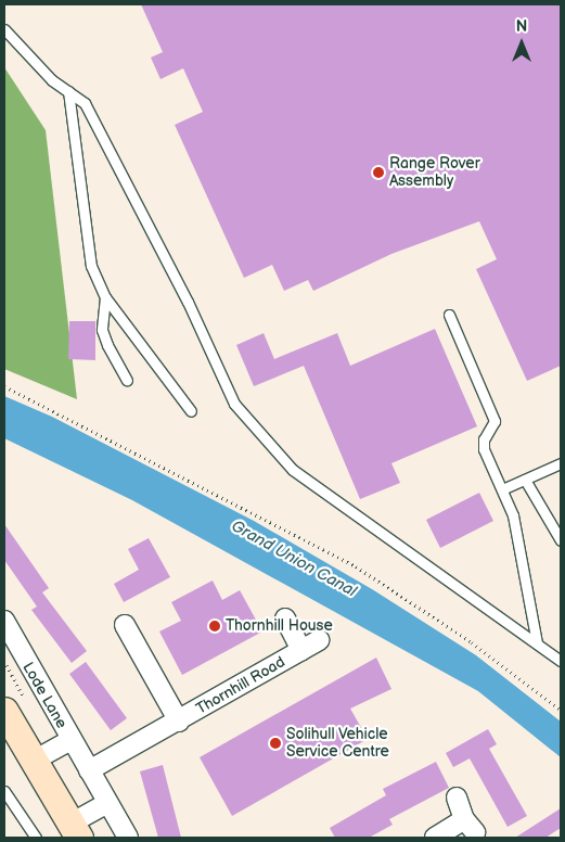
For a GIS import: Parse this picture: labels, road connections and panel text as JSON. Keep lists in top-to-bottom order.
{
  "streets": {
    "street": ["Thornhill Road", "Lode Lane"]
  },
  "crossings": [
    ["Thornhill Road", "Lode Lane"]
  ],
  "water": ["Grand Union Canal"],
  "places": ["Range Rover Assembly", "Thornhill House", "Solihull Vehicle Service Centre"],
  "north": "top"
}
